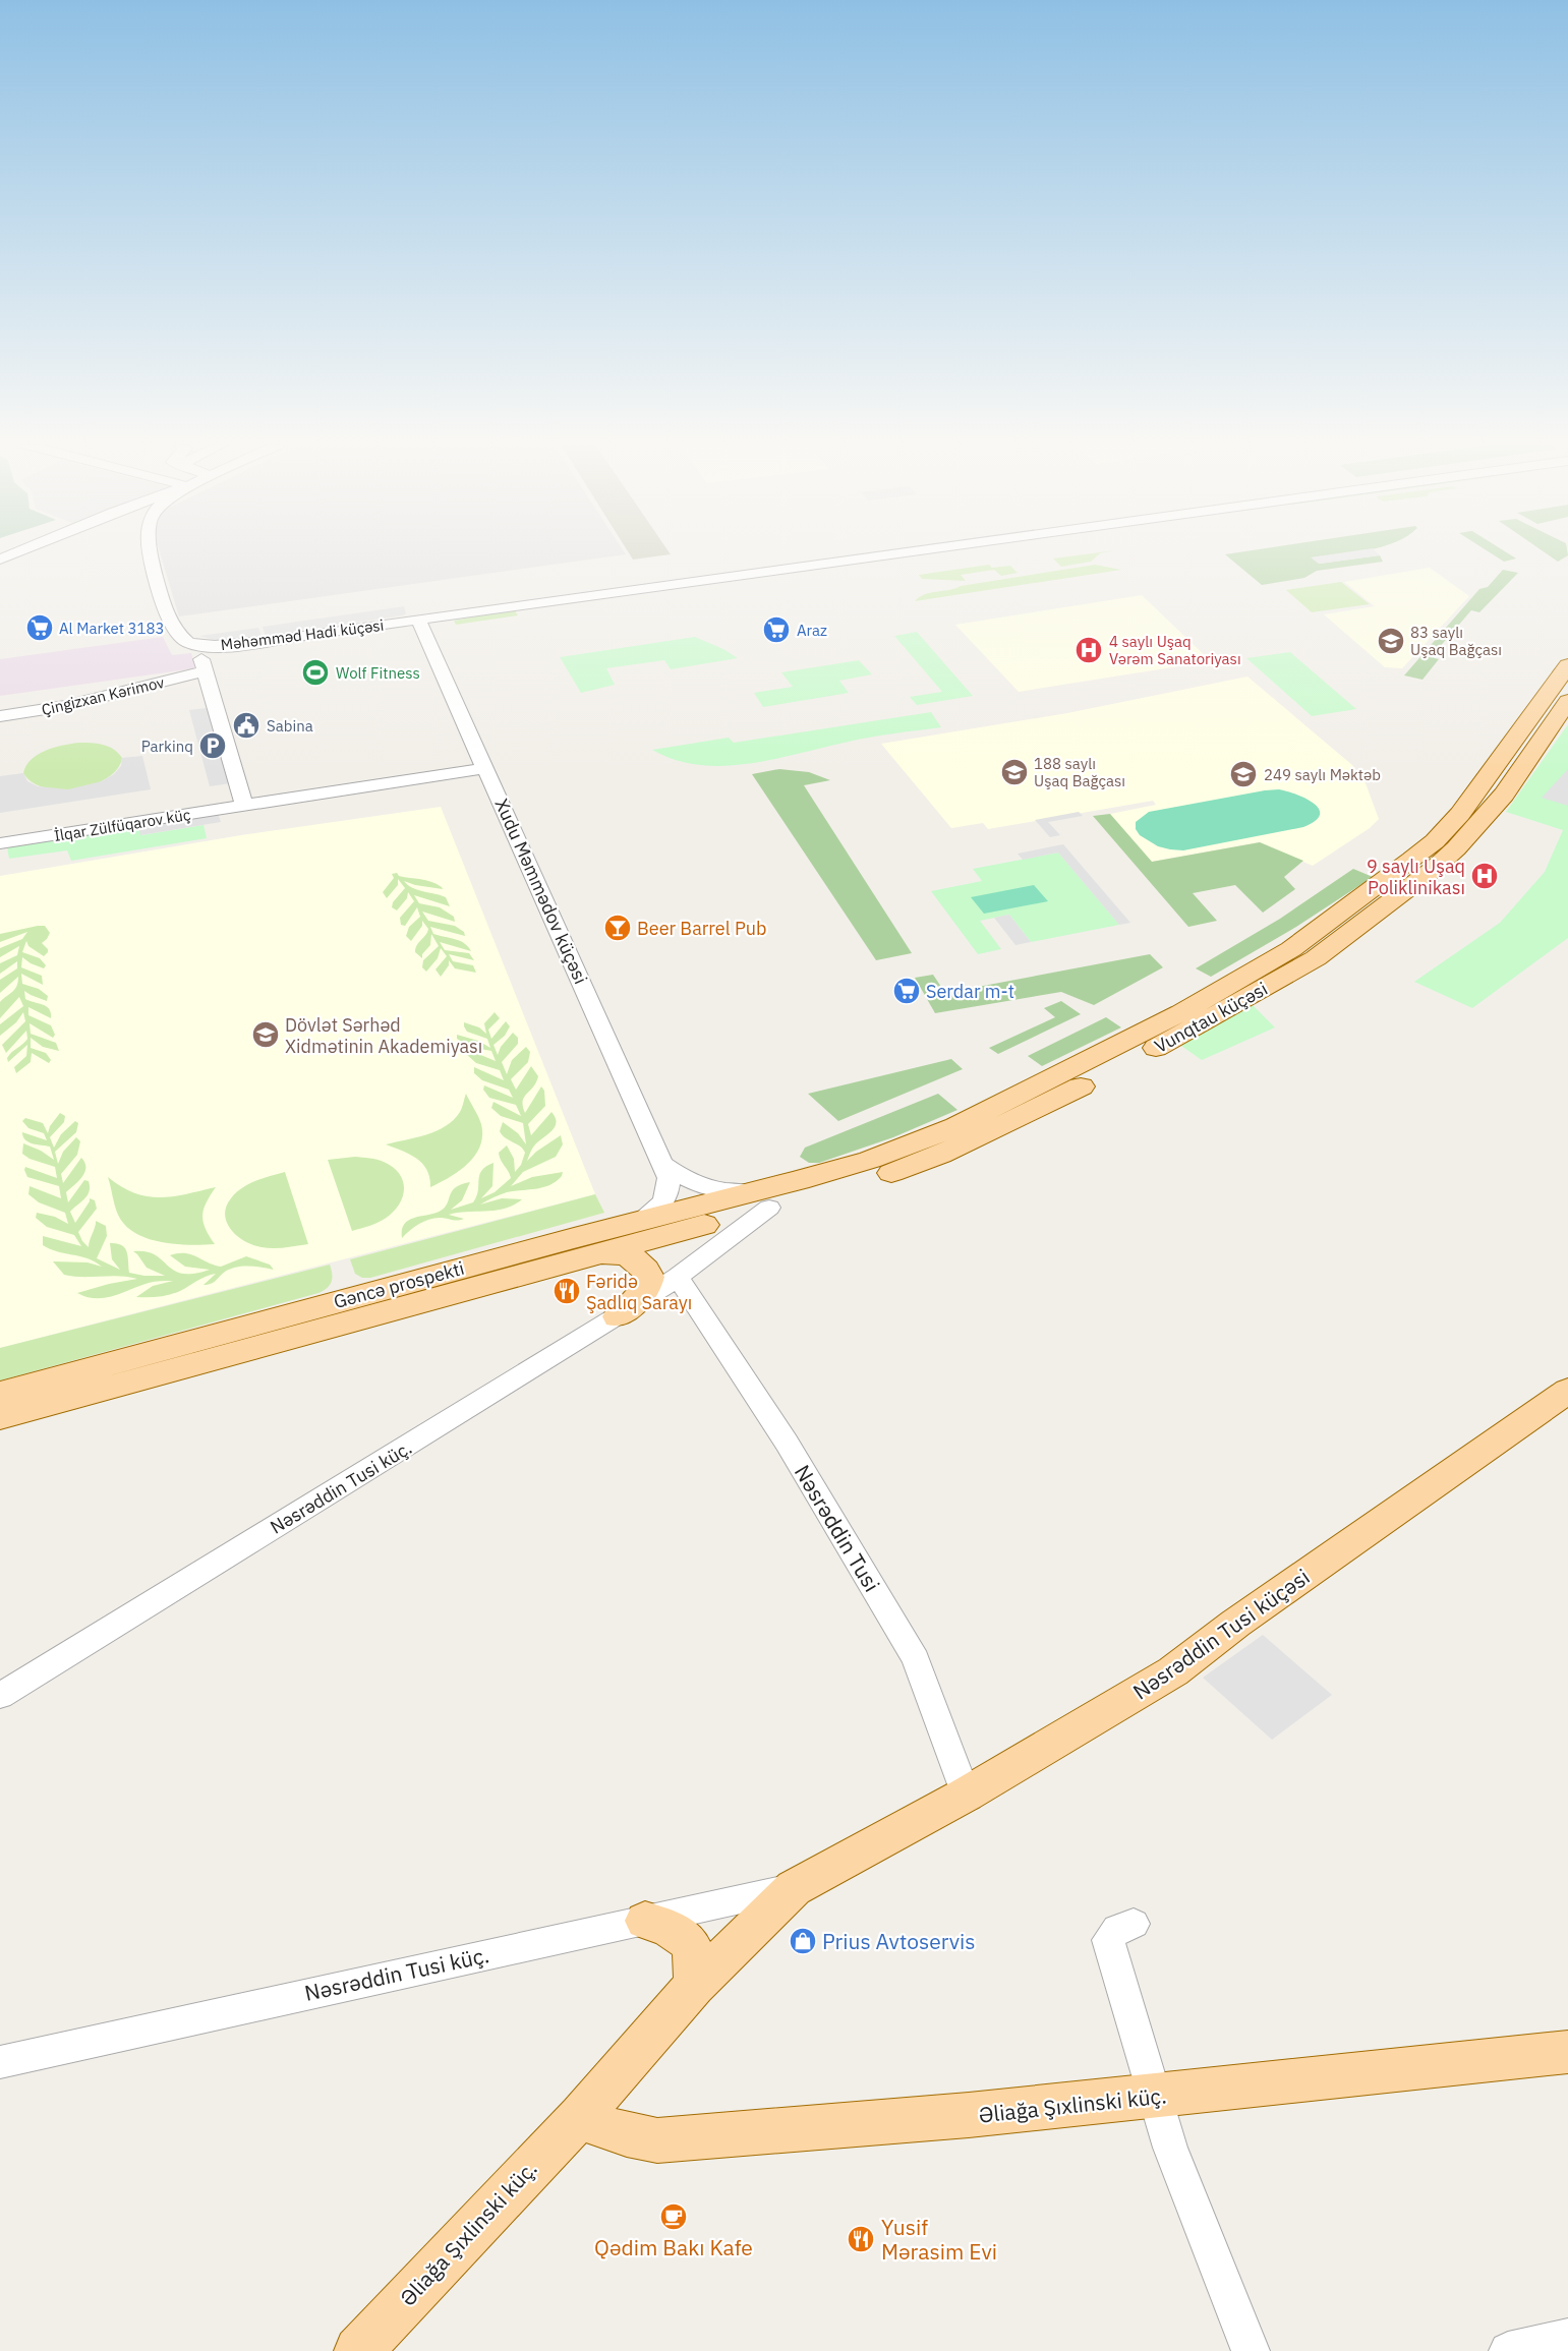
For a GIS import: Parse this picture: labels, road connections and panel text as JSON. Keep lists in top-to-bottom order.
{
  "streets": {
    "main road": [
      "Vunqtau küçəsi",
      "Gəncə prospekti",
      "Nəsrəddin Tusi küçəsi",
      "Əliağa Şıxlinski küç."
    ],
    "street": [
      "Məhəmməd Hadi küçəsi",
      "Çingizxan Kərimov",
      "İlqar Zülfüqarov küç",
      "Xudu Məmmədov küçəsi",
      "Nəsrəddin Tusi küç.",
      "Nəsrəddin Tusi"
    ]
  },
  "crossings": [
    ["Məhəmməd Hadi küçəsi", "Xudu Məmmədov küçəsi"],
    ["İlqar Zülfüqarov küç", "Xudu Məmmədov küçəsi"],
    ["Xudu Məmmədov küçəsi", "Gəncə prospekti"],
    ["Vunqtau küçəsi", "Gəncə prospekti"],
    ["Vunqtau küçəsi", "Nəsrəddin Tusi küç."],
    ["Gəncə prospekti", "Nəsrəddin Tusi küç."],
    ["Nəsrəddin Tusi küç.", "Nəsrəddin Tusi"],
    ["Nəsrəddin Tusi küç.", "Nəsrəddin Tusi küçəsi"],
    ["Nəsrəddin Tusi küç.", "Əliağa Şıxlinski küç."],
    ["Nəsrəddin Tusi", "Nəsrəddin Tusi küçəsi"],
    ["Nəsrəddin Tusi küçəsi", "Əliağa Şıxlinski küç."]
  ],
  "places": {
    "supermarket": ["Al Market 3183", "Araz", "Serdar m-t"],
    "school or university": [
      "83 saylı Uşaq Bağçası",
      "188 saylı Uşaq Bağçası",
      "249 saylı Məktəb",
      "Dövlət Sərhəd Xidmətinin Akademiyası"
    ],
    "hospital": ["4 saylı Uşaq Vərəm Sanatoriyası", "9 saylı Uşaq Poliklinikası"],
    "sports": ["Wolf Fitness"],
    "public building": ["Sabina"],
    "parking": ["Parkinq"],
    "bar": ["Beer Barrel Pub"],
    "restaurant": ["Fəridə Şadlıq Sarayı", "Yusif Mərasim Evi"],
    "shop": ["Prius Avtoservis"],
    "cafe": ["Qədim Bakı Kafe"]
  }
}
